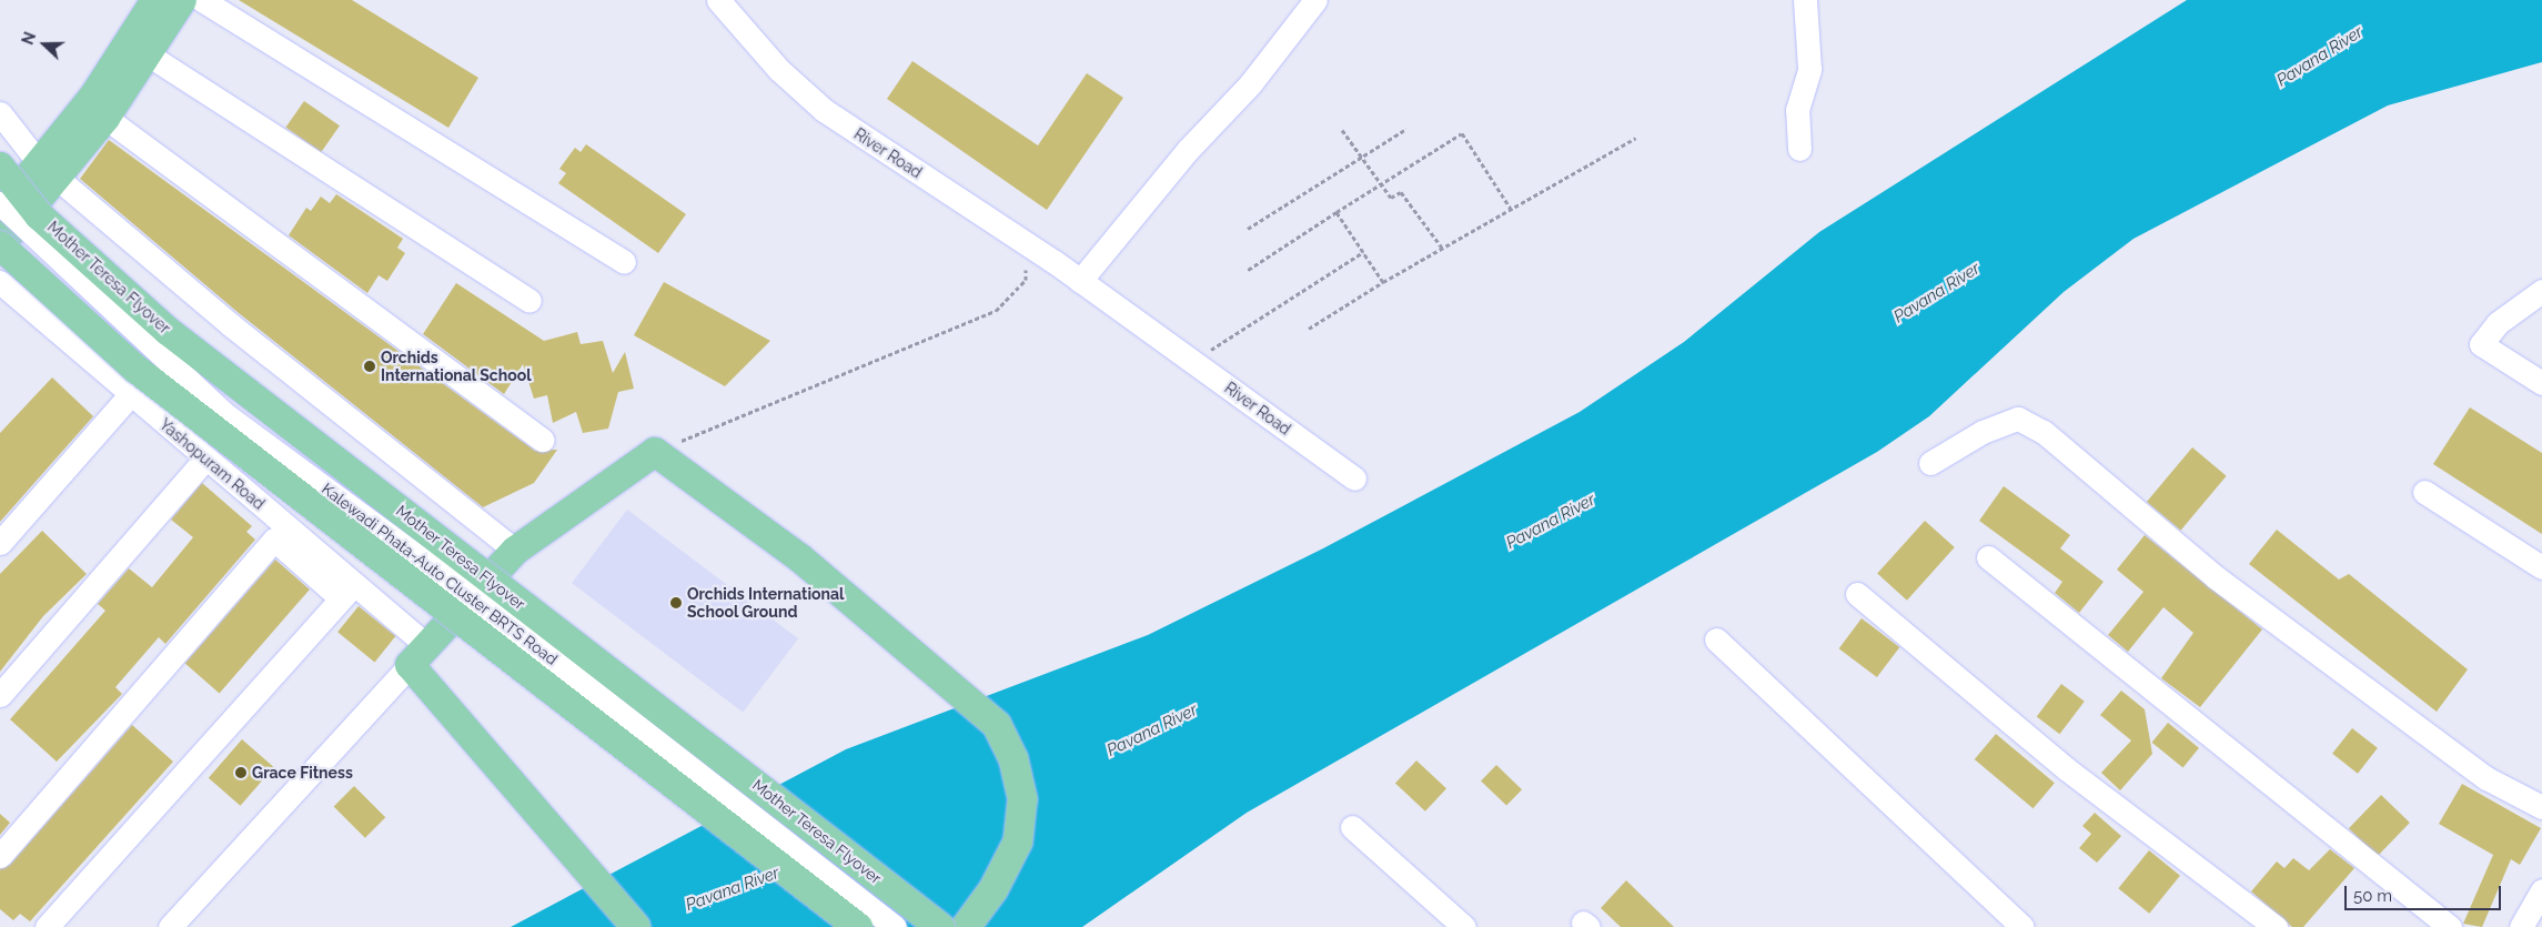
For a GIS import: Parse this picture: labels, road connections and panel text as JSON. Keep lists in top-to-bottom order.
{
  "streets": {
    "main road": ["Mother Teresa Flyover"],
    "street": ["River Road", "Yashopuram Road", "Kalewadi Phata-Auto Cluster BRTS Road"]
  },
  "water": ["Pavana River"],
  "places": ["Orchids International School", "Orchids International School Ground", "Grace Fitness"],
  "scale_bar": "50 m",
  "north": "left"
}
